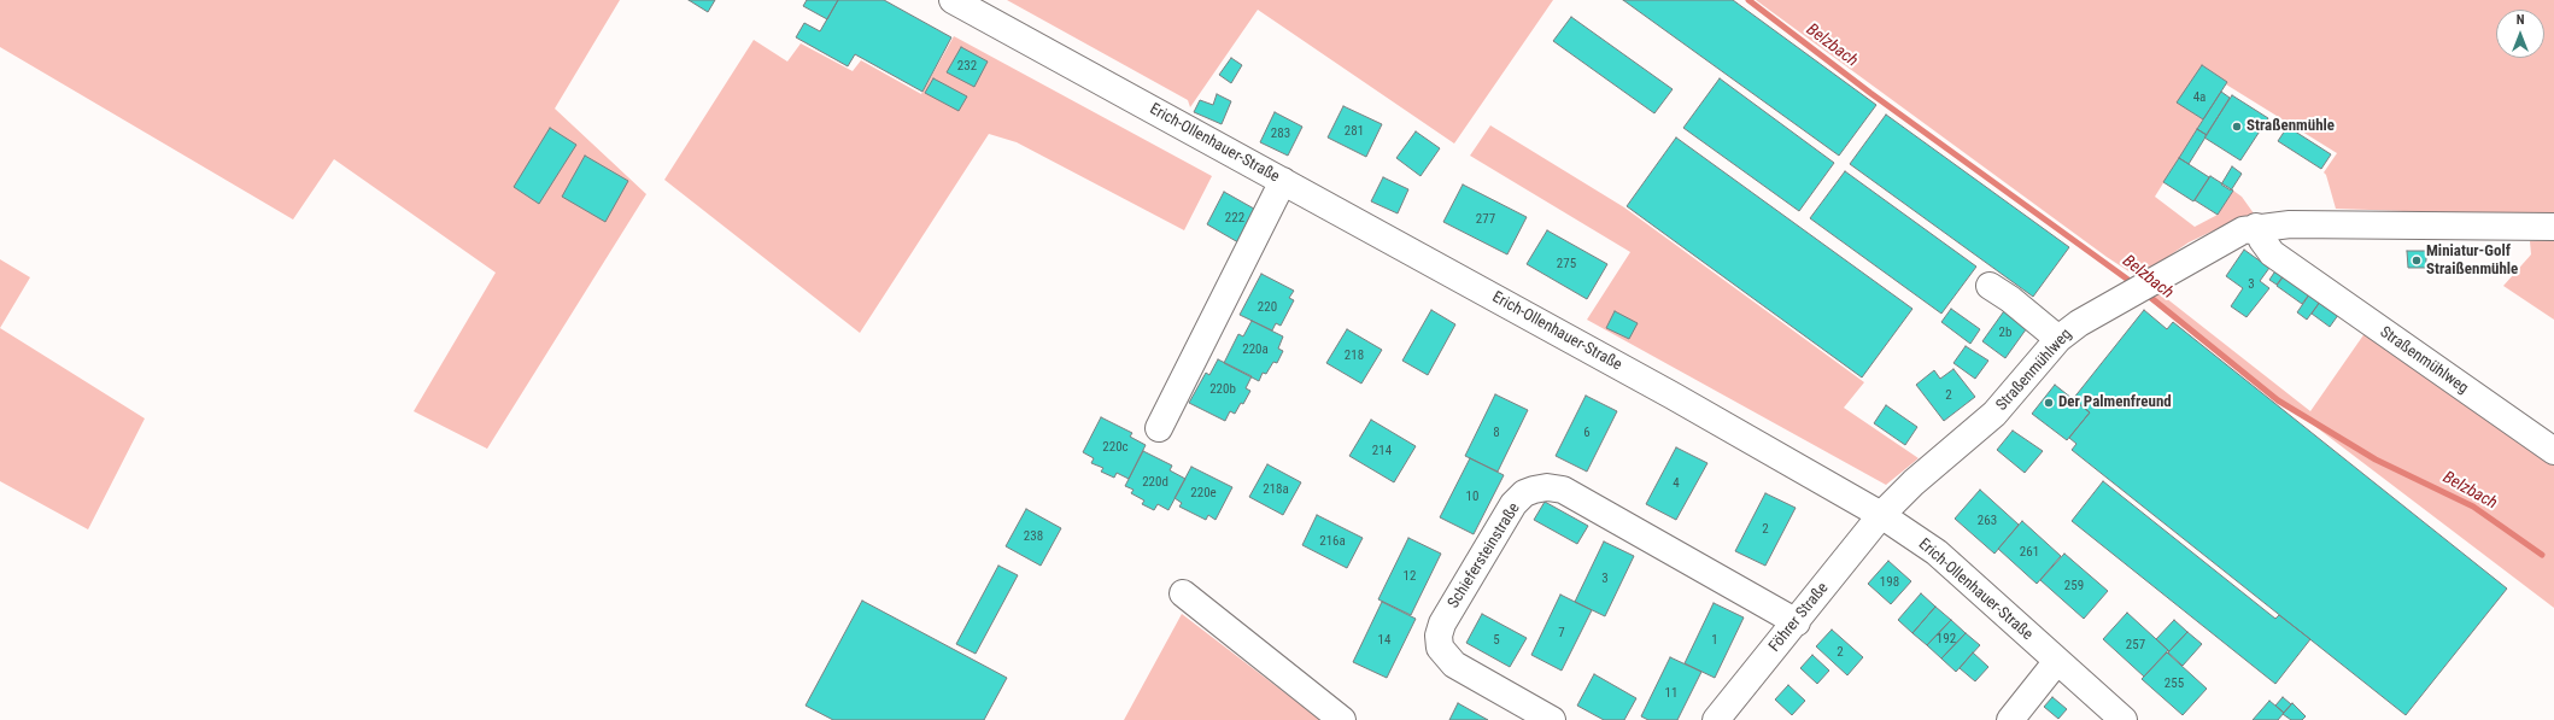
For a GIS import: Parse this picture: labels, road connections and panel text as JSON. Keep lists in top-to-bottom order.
{
  "streets": {
    "street": [
      "Erich-Ollenhauer-Straße",
      "Straßenmühlweg",
      "Schiefersteinstraße",
      "Föhrer Straße"
    ]
  },
  "crossings": [
    ["Erich-Ollenhauer-Straße", "Straßenmühlweg"],
    ["Erich-Ollenhauer-Straße", "Föhrer Straße"],
    ["Straßenmühlweg", "Föhrer Straße"],
    ["Schiefersteinstraße", "Föhrer Straße"]
  ],
  "water": ["Belzbach"],
  "places": ["Straßenmühle", "Miniatur-Golf Straißenmühle", "Der Palmenfreund"],
  "house_numbers": [
    "232",
    "4a",
    "281",
    "283",
    "222",
    "277",
    "275",
    "3",
    "220",
    "2b",
    "220a",
    "218",
    "220b",
    "2",
    "8",
    "6",
    "220c",
    "214",
    "220d",
    "4",
    "218a",
    "220e",
    "10",
    "263",
    "2",
    "238",
    "216a",
    "261",
    "12",
    "3",
    "198",
    "259",
    "7",
    "192",
    "14",
    "5",
    "1",
    "257",
    "2",
    "255",
    "11"
  ],
  "north": "top"
}
